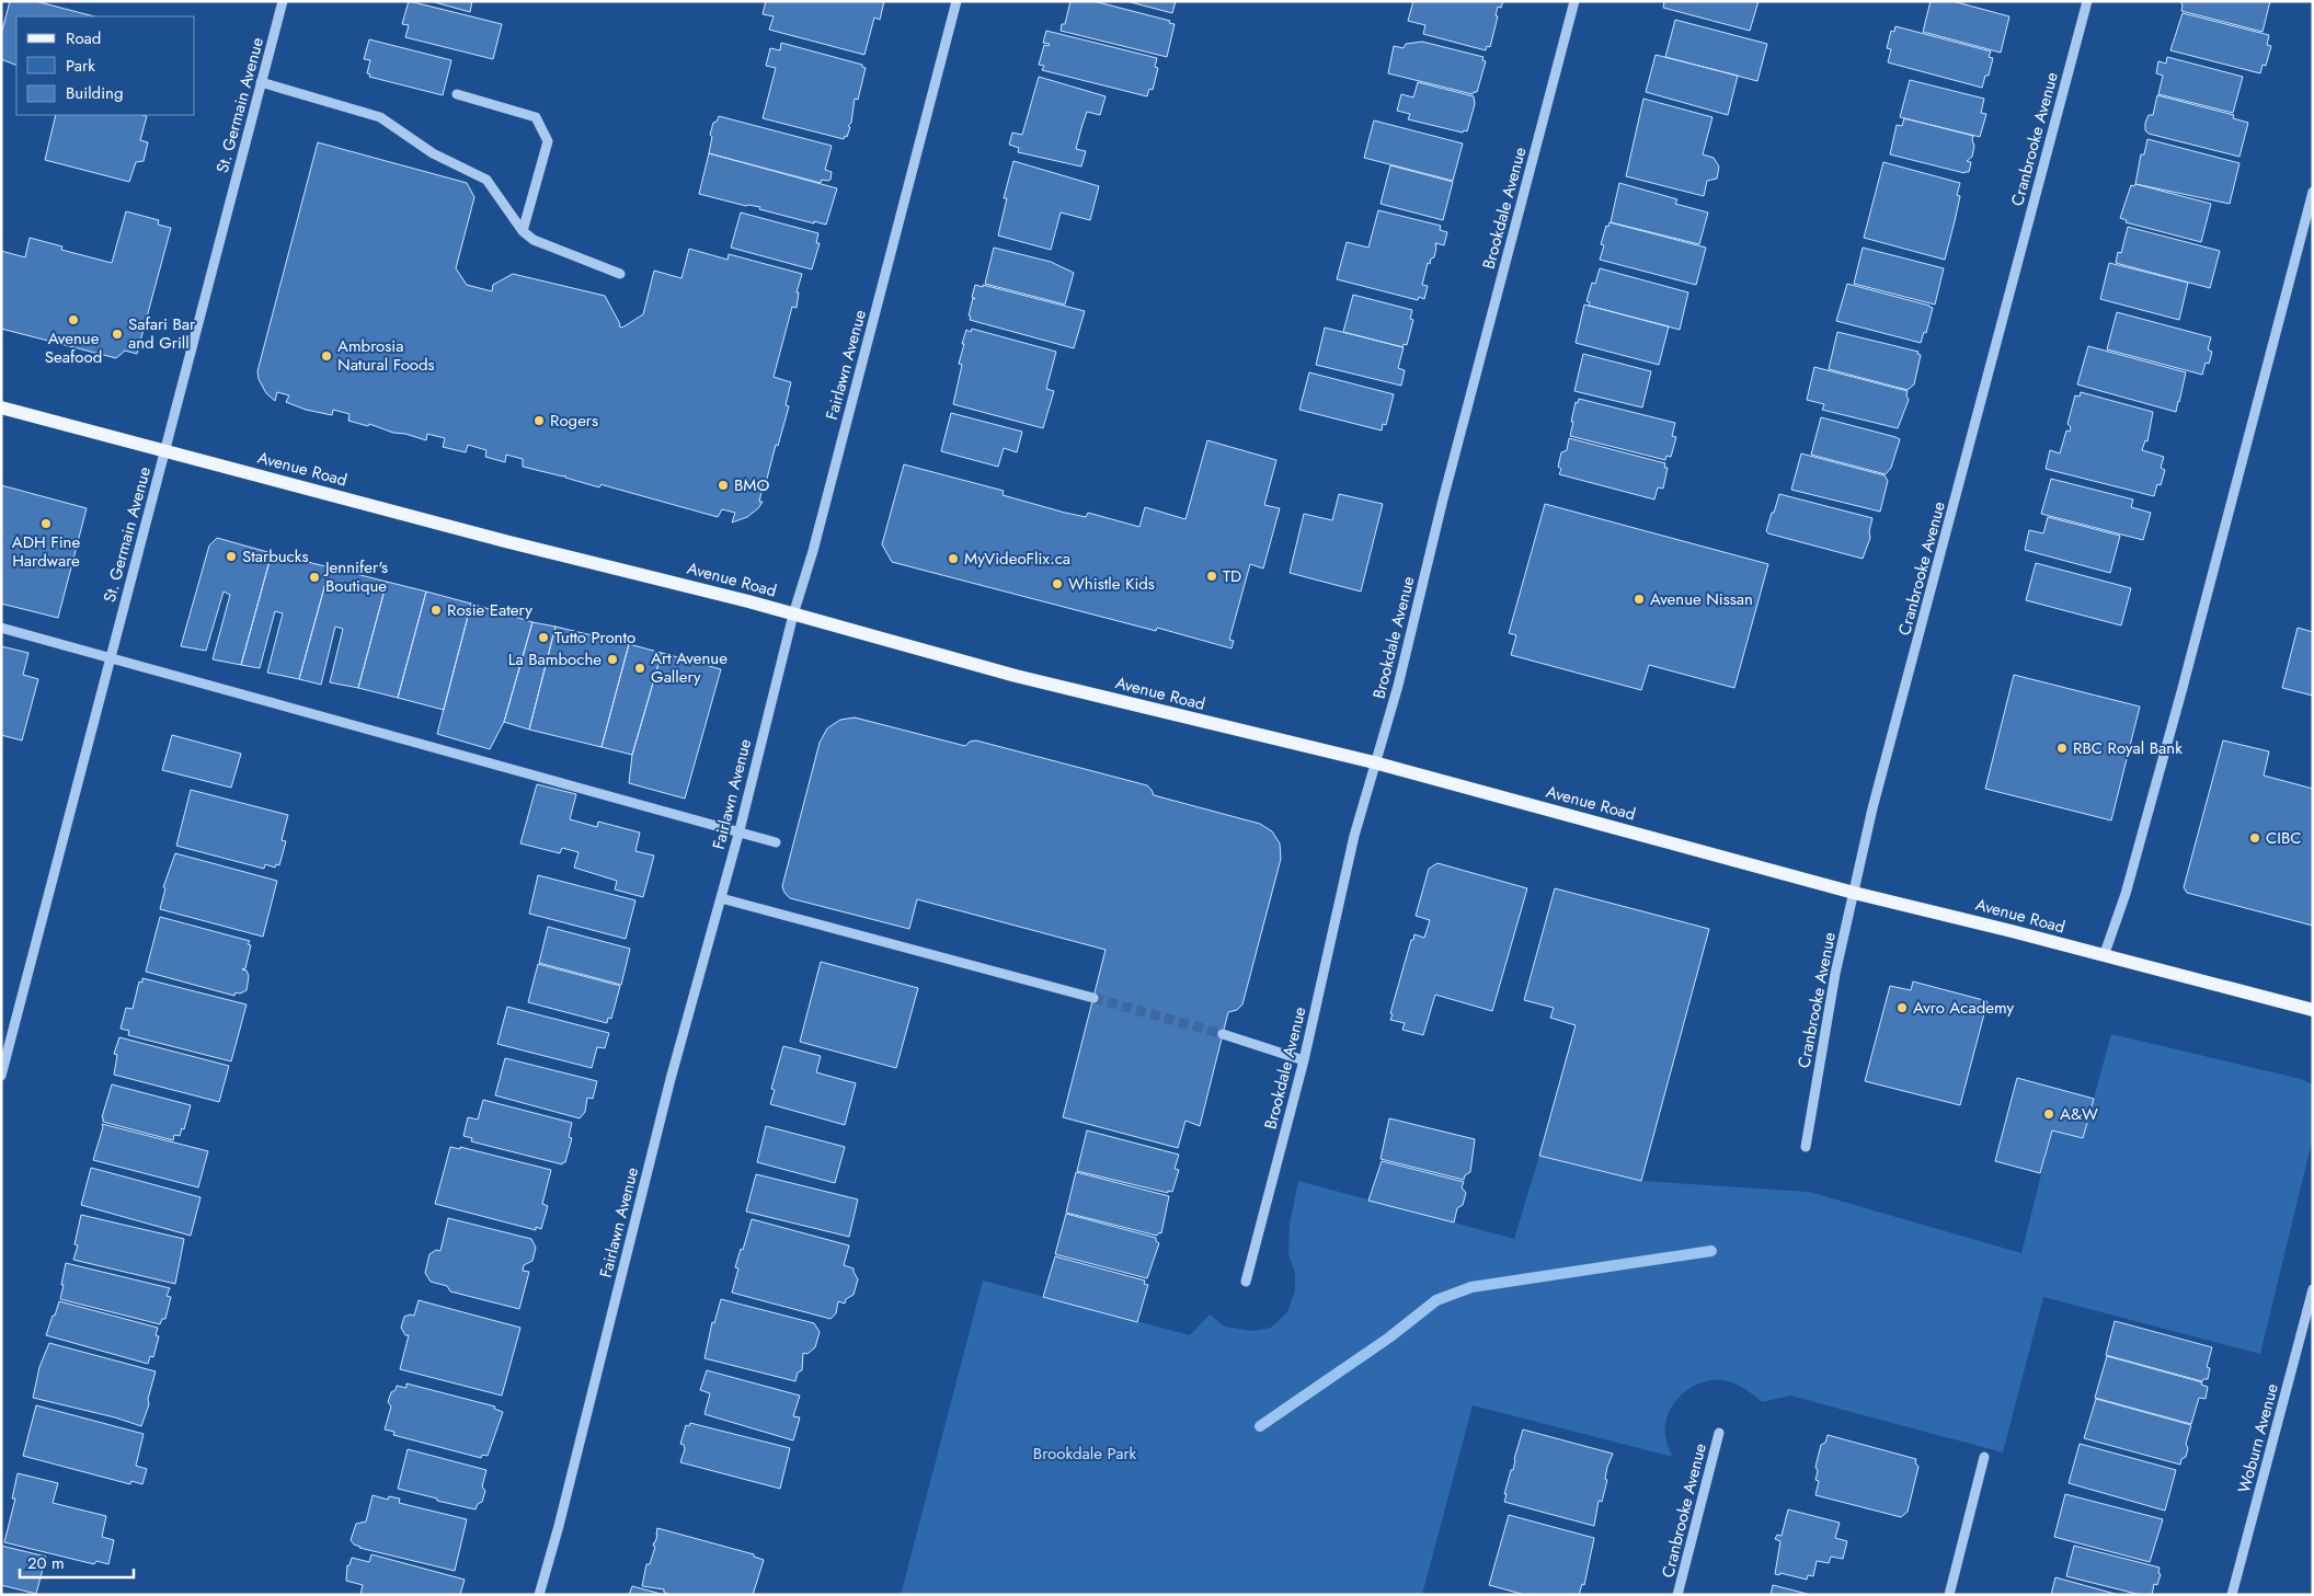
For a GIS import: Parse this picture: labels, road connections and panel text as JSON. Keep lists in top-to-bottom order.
{
  "streets": {
    "main road": ["Avenue Road"],
    "street": [
      "St. Germain Avenue",
      "Cranbrooke Avenue",
      "Brookdale Avenue",
      "Fairlawn Avenue",
      "Woburn Avenue"
    ]
  },
  "crossings": [
    ["St. Germain Avenue", "Avenue Road"],
    ["Cranbrooke Avenue", "Avenue Road"],
    ["Brookdale Avenue", "Avenue Road"],
    ["Fairlawn Avenue", "Avenue Road"]
  ],
  "parks": ["Brookdale Park"],
  "places": [
    "Avenue Seafood",
    "Safari Bar and Grill",
    "Ambrosia Natural Foods",
    "Rogers",
    "BMO",
    "ADH Fine Hardware",
    "Starbucks",
    "MyVideoFlix.ca",
    "TD",
    "Jennifer's Boutique",
    "Whistle Kids",
    "Avenue Nissan",
    "Rosie Eatery",
    "Tutto Pronto",
    "La Bamboche",
    "Art Avenue Gallery",
    "RBC Royal Bank",
    "CIBC",
    "Avro Academy",
    "A&W"
  ],
  "legend": ["Road", "Park", "Building"],
  "scale_bar": "20 m"
}
